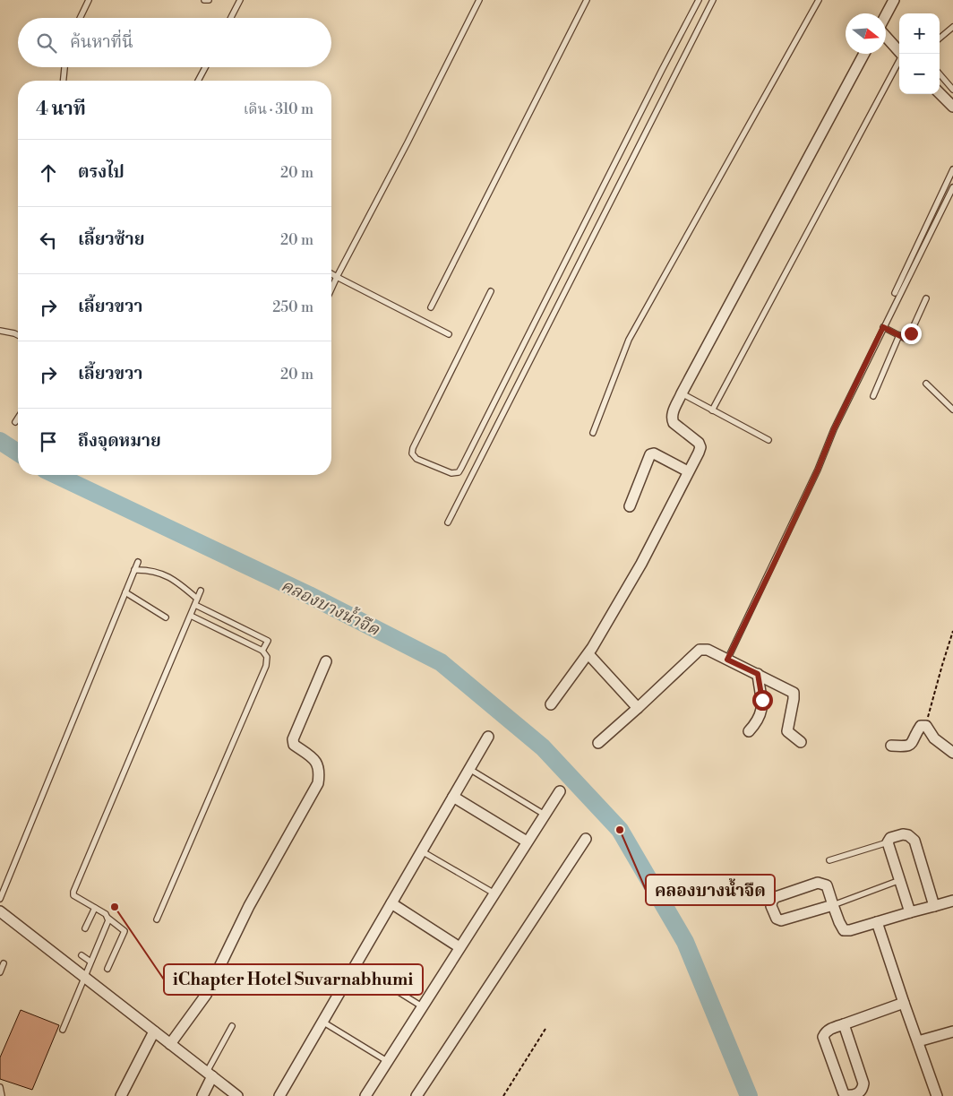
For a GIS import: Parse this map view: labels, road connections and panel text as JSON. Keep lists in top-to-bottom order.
{
  "water": ["คลองบางน้ำจืด"],
  "places": ["คลองบางน้ำจืด", "iChapter Hotel Suvarnabhumi"],
  "north": "right",
  "page": {
    "map_buttons": ["+", "−"],
    "search": "ค้นหาที่นี่",
    "heading": ["4 นาที", "เดิน · 310 m"],
    "list": [
      ["ตรงไป", "20 m"],
      ["เลี้ยวซ้าย", "20 m"],
      ["เลี้ยวขวา", "250 m"],
      ["เลี้ยวขวา", "20 m"],
      "ถึงจุดหมาย"
    ]
  }
}
